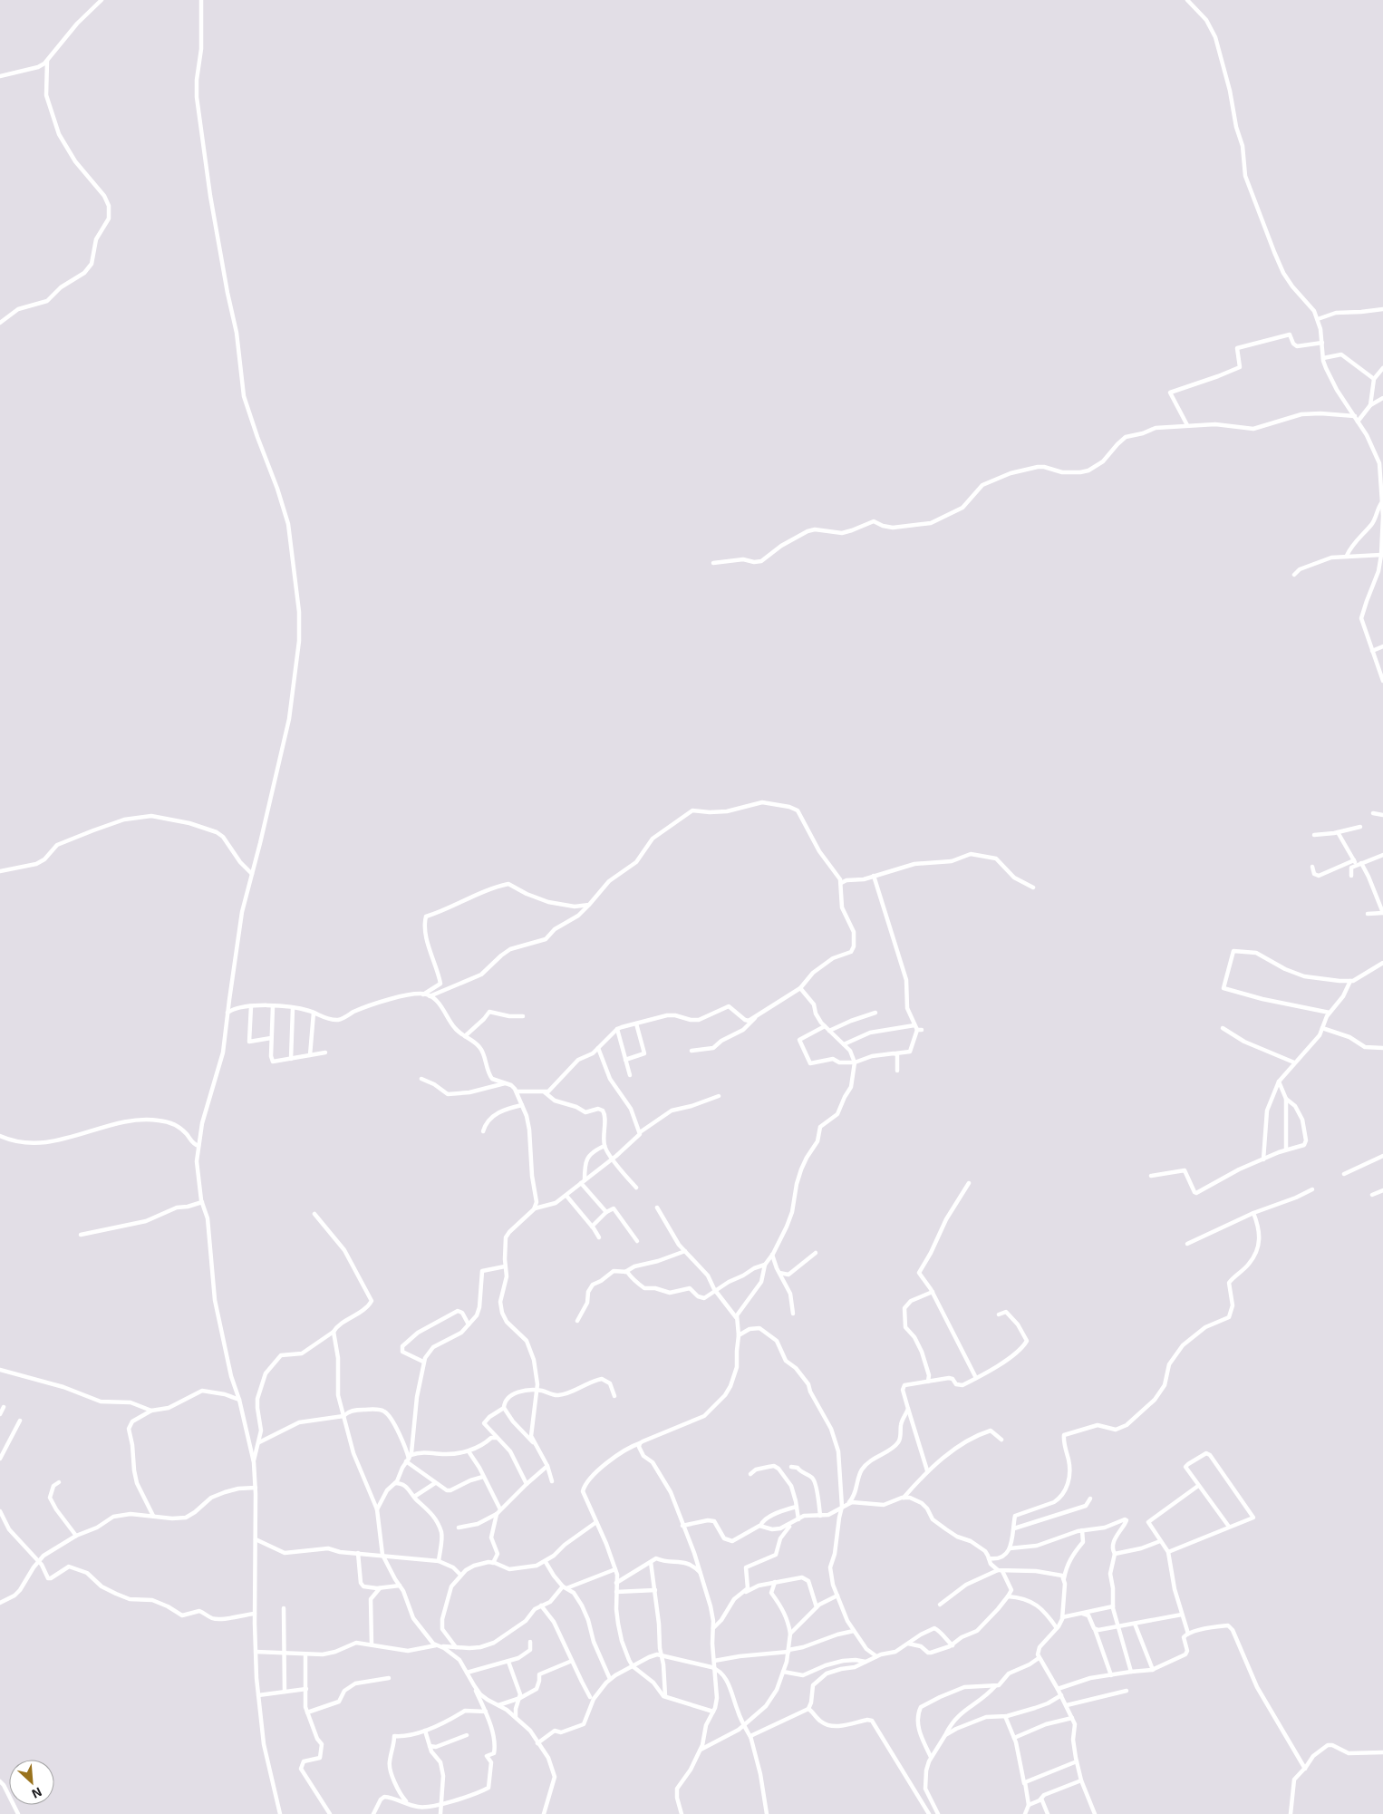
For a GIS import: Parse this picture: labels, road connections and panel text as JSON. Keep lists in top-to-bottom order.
{
  "north": "bottom right"
}
